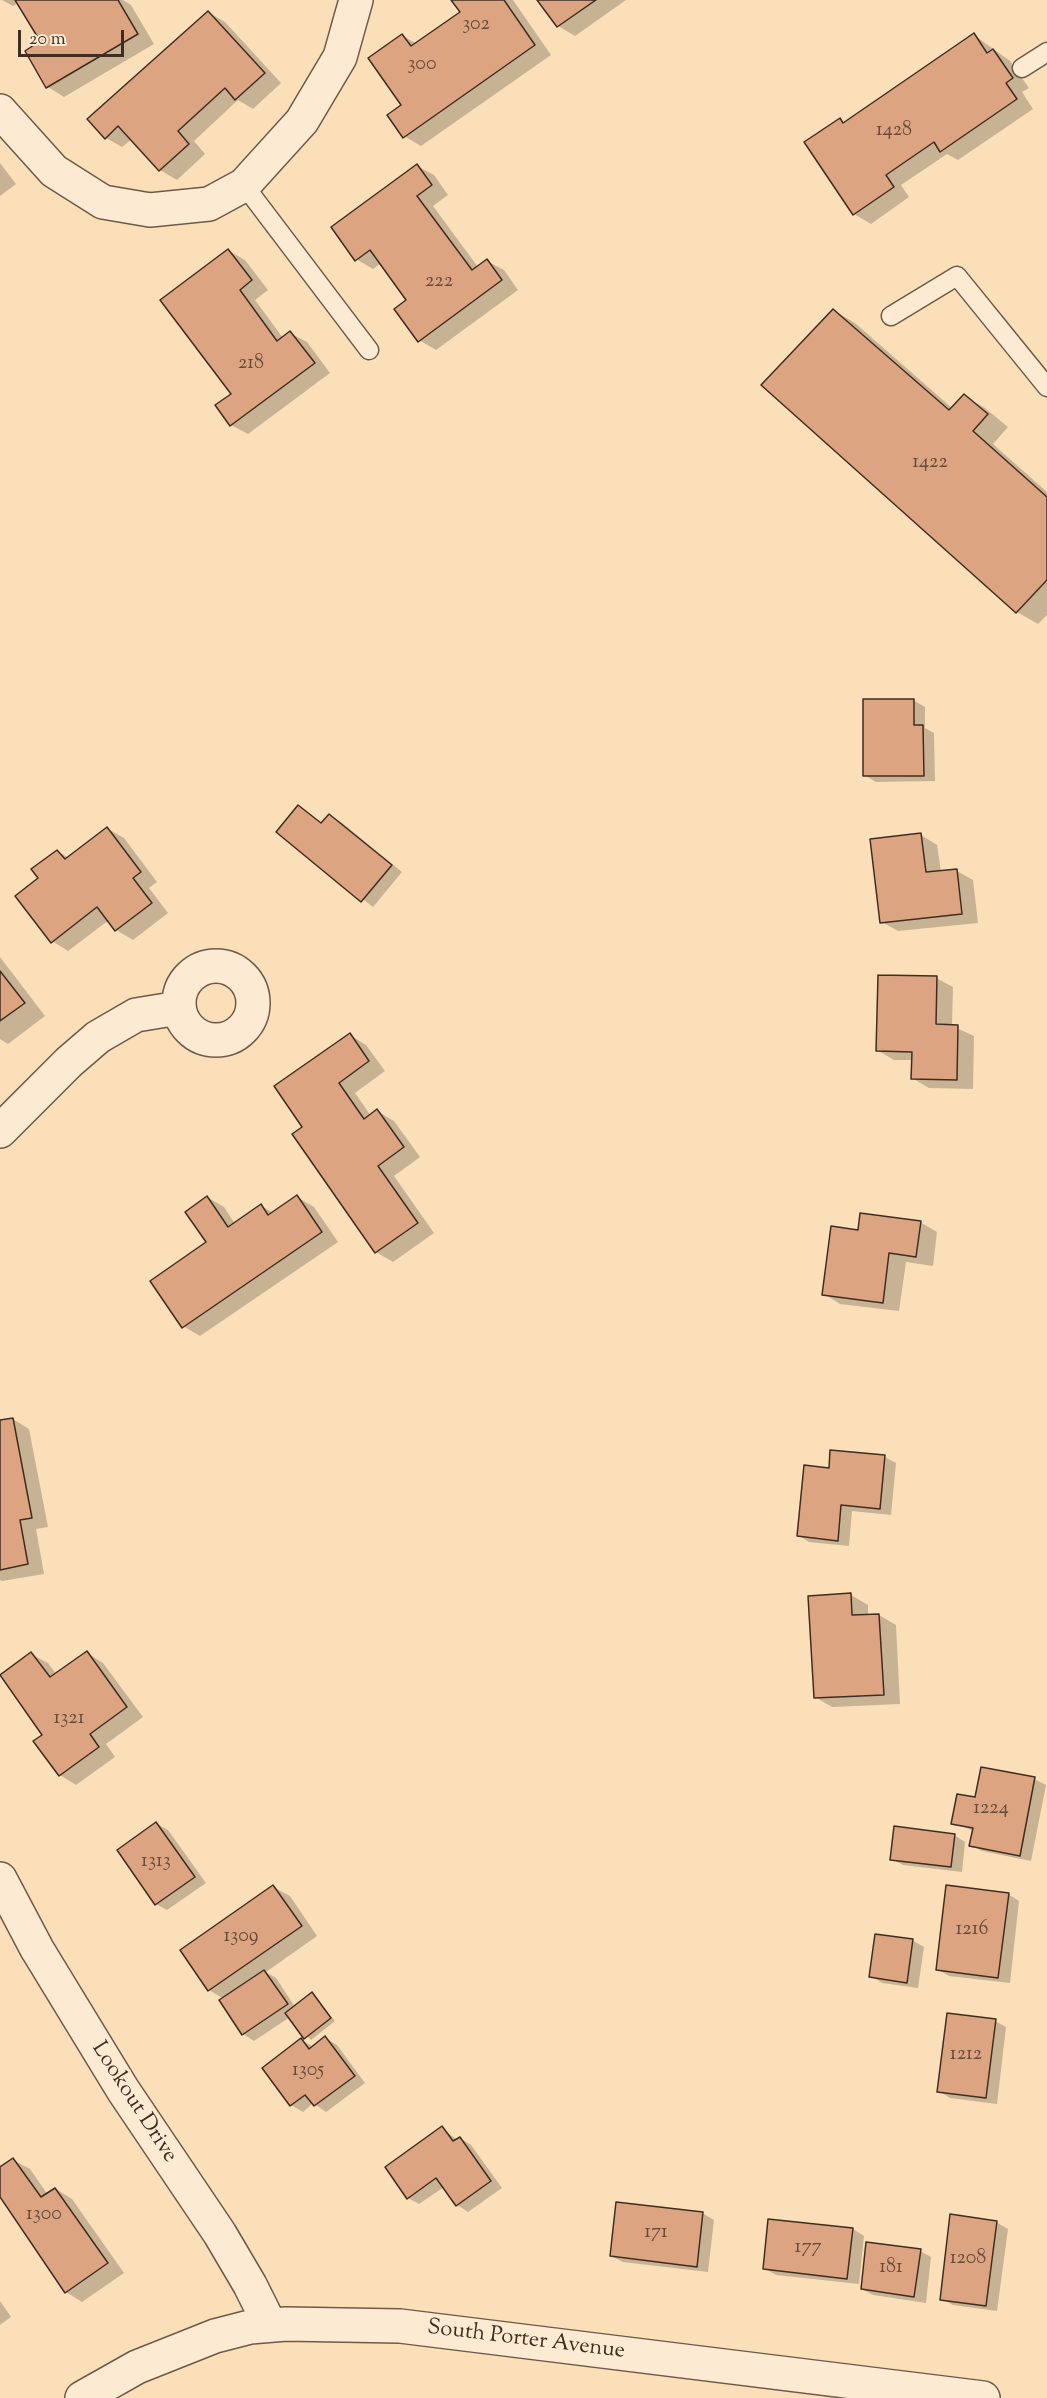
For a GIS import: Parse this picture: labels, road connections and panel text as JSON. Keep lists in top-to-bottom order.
{
  "streets": {
    "street": ["Lookout Drive", "South Porter Avenue"]
  },
  "crossings": [
    ["Lookout Drive", "South Porter Avenue"]
  ],
  "house_numbers": [
    "302",
    "300",
    "1428",
    "222",
    "218",
    "1422",
    "1321",
    "1224",
    "1313",
    "1216",
    "1309",
    "1212",
    "1305",
    "1300",
    "171",
    "177",
    "1208",
    "181"
  ],
  "scale_bar": "20 m"
}
